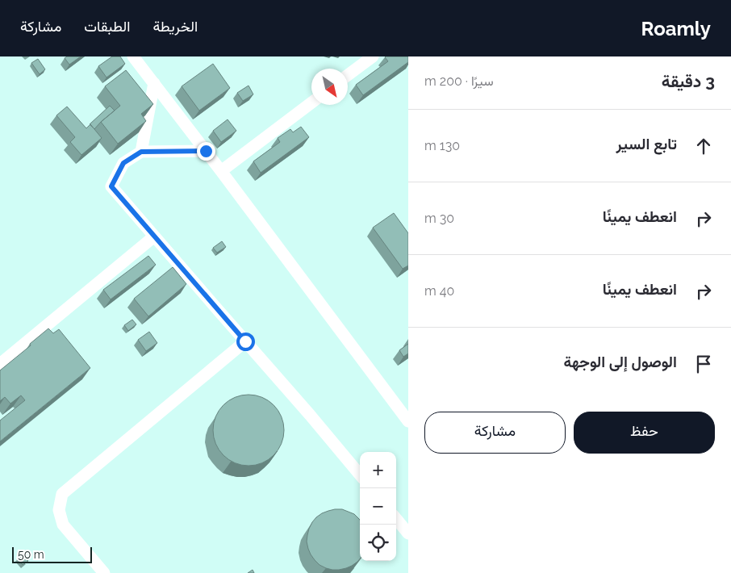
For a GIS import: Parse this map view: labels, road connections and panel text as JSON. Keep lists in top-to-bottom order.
{
  "scale_bar": "50 m",
  "north": "bottom right",
  "page": {
    "header": "Roamly",
    "nav": ["الخريطة", "الطبقات", "مشاركة"],
    "heading": ["3 دقيقة", "سيرًا · 200 m"],
    "list": [
      ["تابع السير", "130 m"],
      ["انعطف يمينًا", "30 m"],
      ["انعطف يمينًا", "40 m"],
      "الوصول إلى الوجهة"
    ],
    "buttons": ["حفظ", "مشاركة"],
    "map_buttons": ["+", "−"],
    "scale": "50 m"
  }
}
